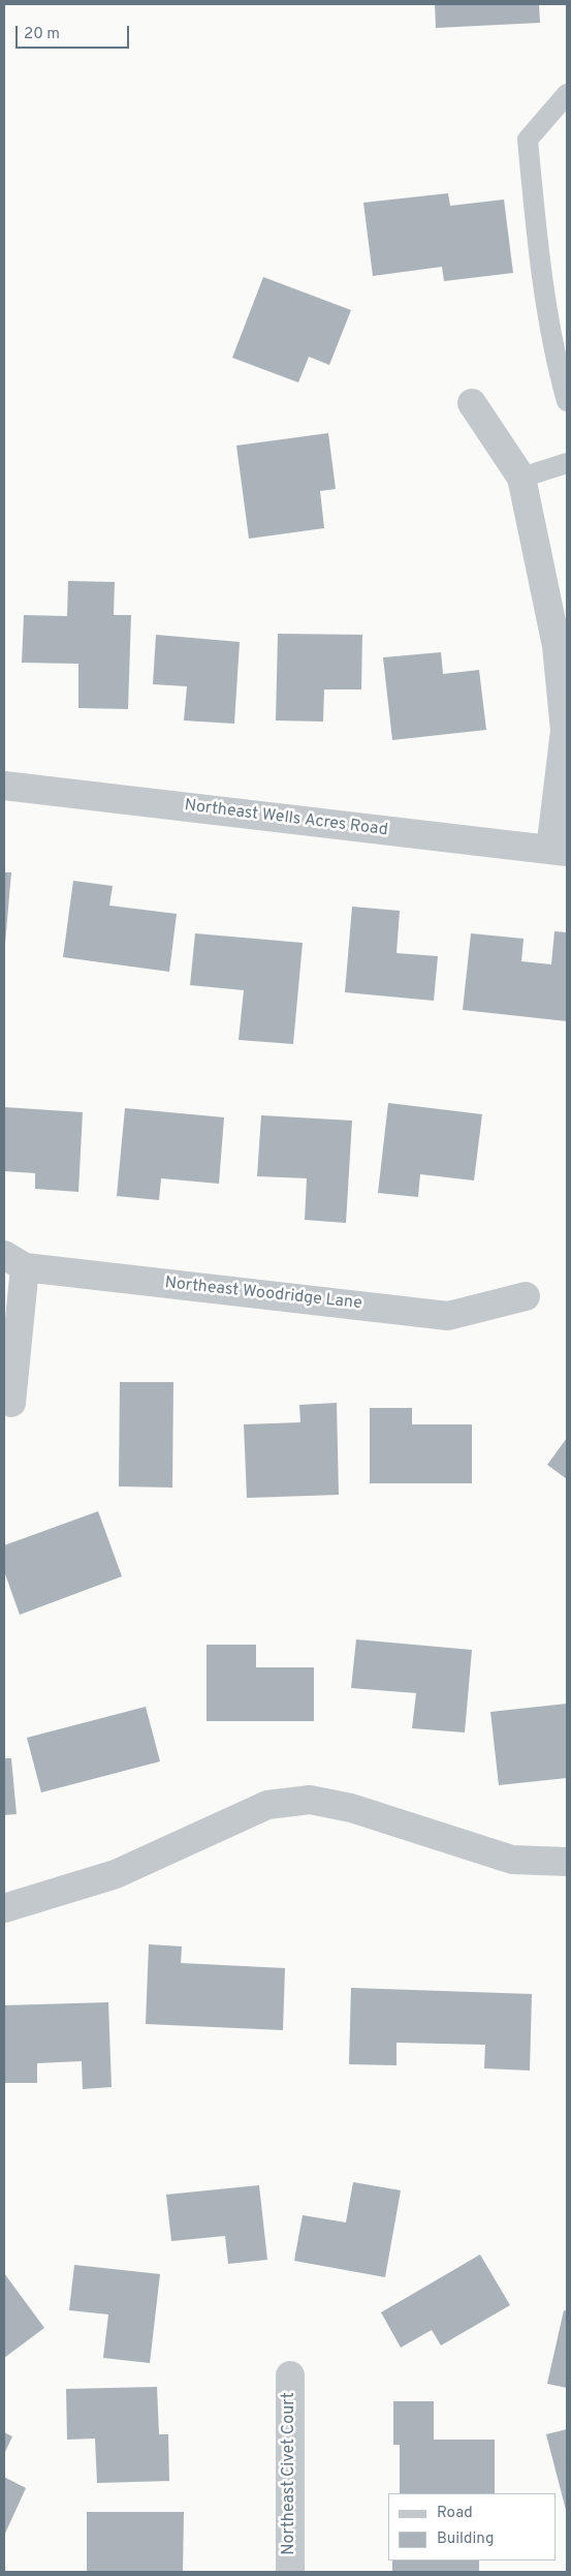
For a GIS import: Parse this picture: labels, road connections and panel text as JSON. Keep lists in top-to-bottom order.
{
  "streets": {
    "street": ["Northeast Wells Acres Road", "Northeast Woodridge Lane", "Northeast Civet Court"]
  },
  "legend": ["Road", "Building"],
  "scale_bar": "20 m"
}
